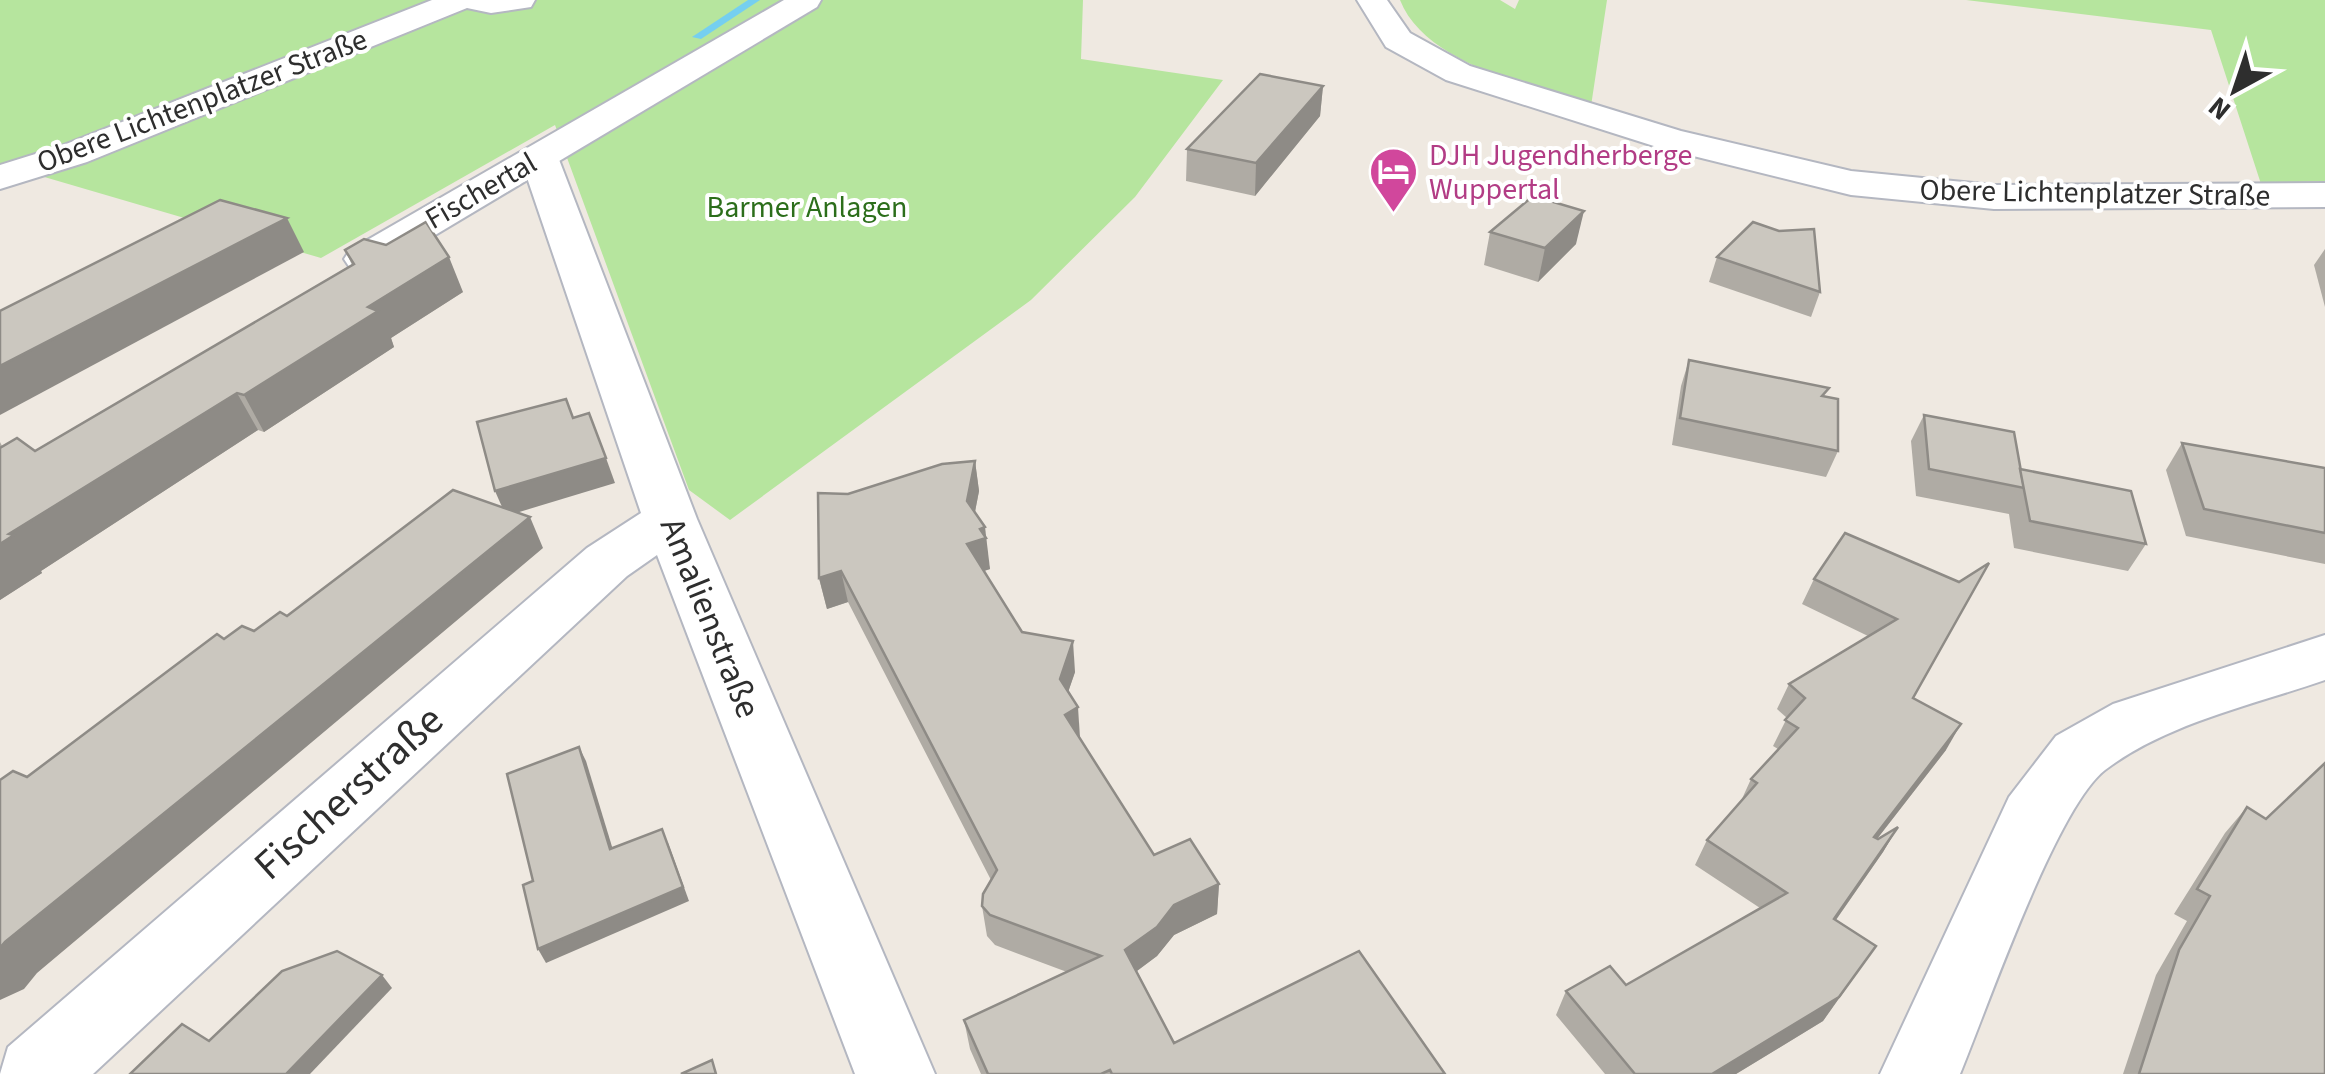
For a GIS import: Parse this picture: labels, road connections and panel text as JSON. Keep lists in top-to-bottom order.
{
  "streets": {
    "street": [
      "Obere Lichtenplatzer Straße",
      "Fischertal",
      "Amalienstraße",
      "Fischerstraße"
    ]
  },
  "crossings": [
    ["Fischertal", "Amalienstraße"],
    ["Amalienstraße", "Fischerstraße"]
  ],
  "parks": ["Barmer Anlagen"],
  "places": {
    "hotel": ["DJH Jugendherberge Wuppertal"]
  },
  "north": "bottom left"
}
